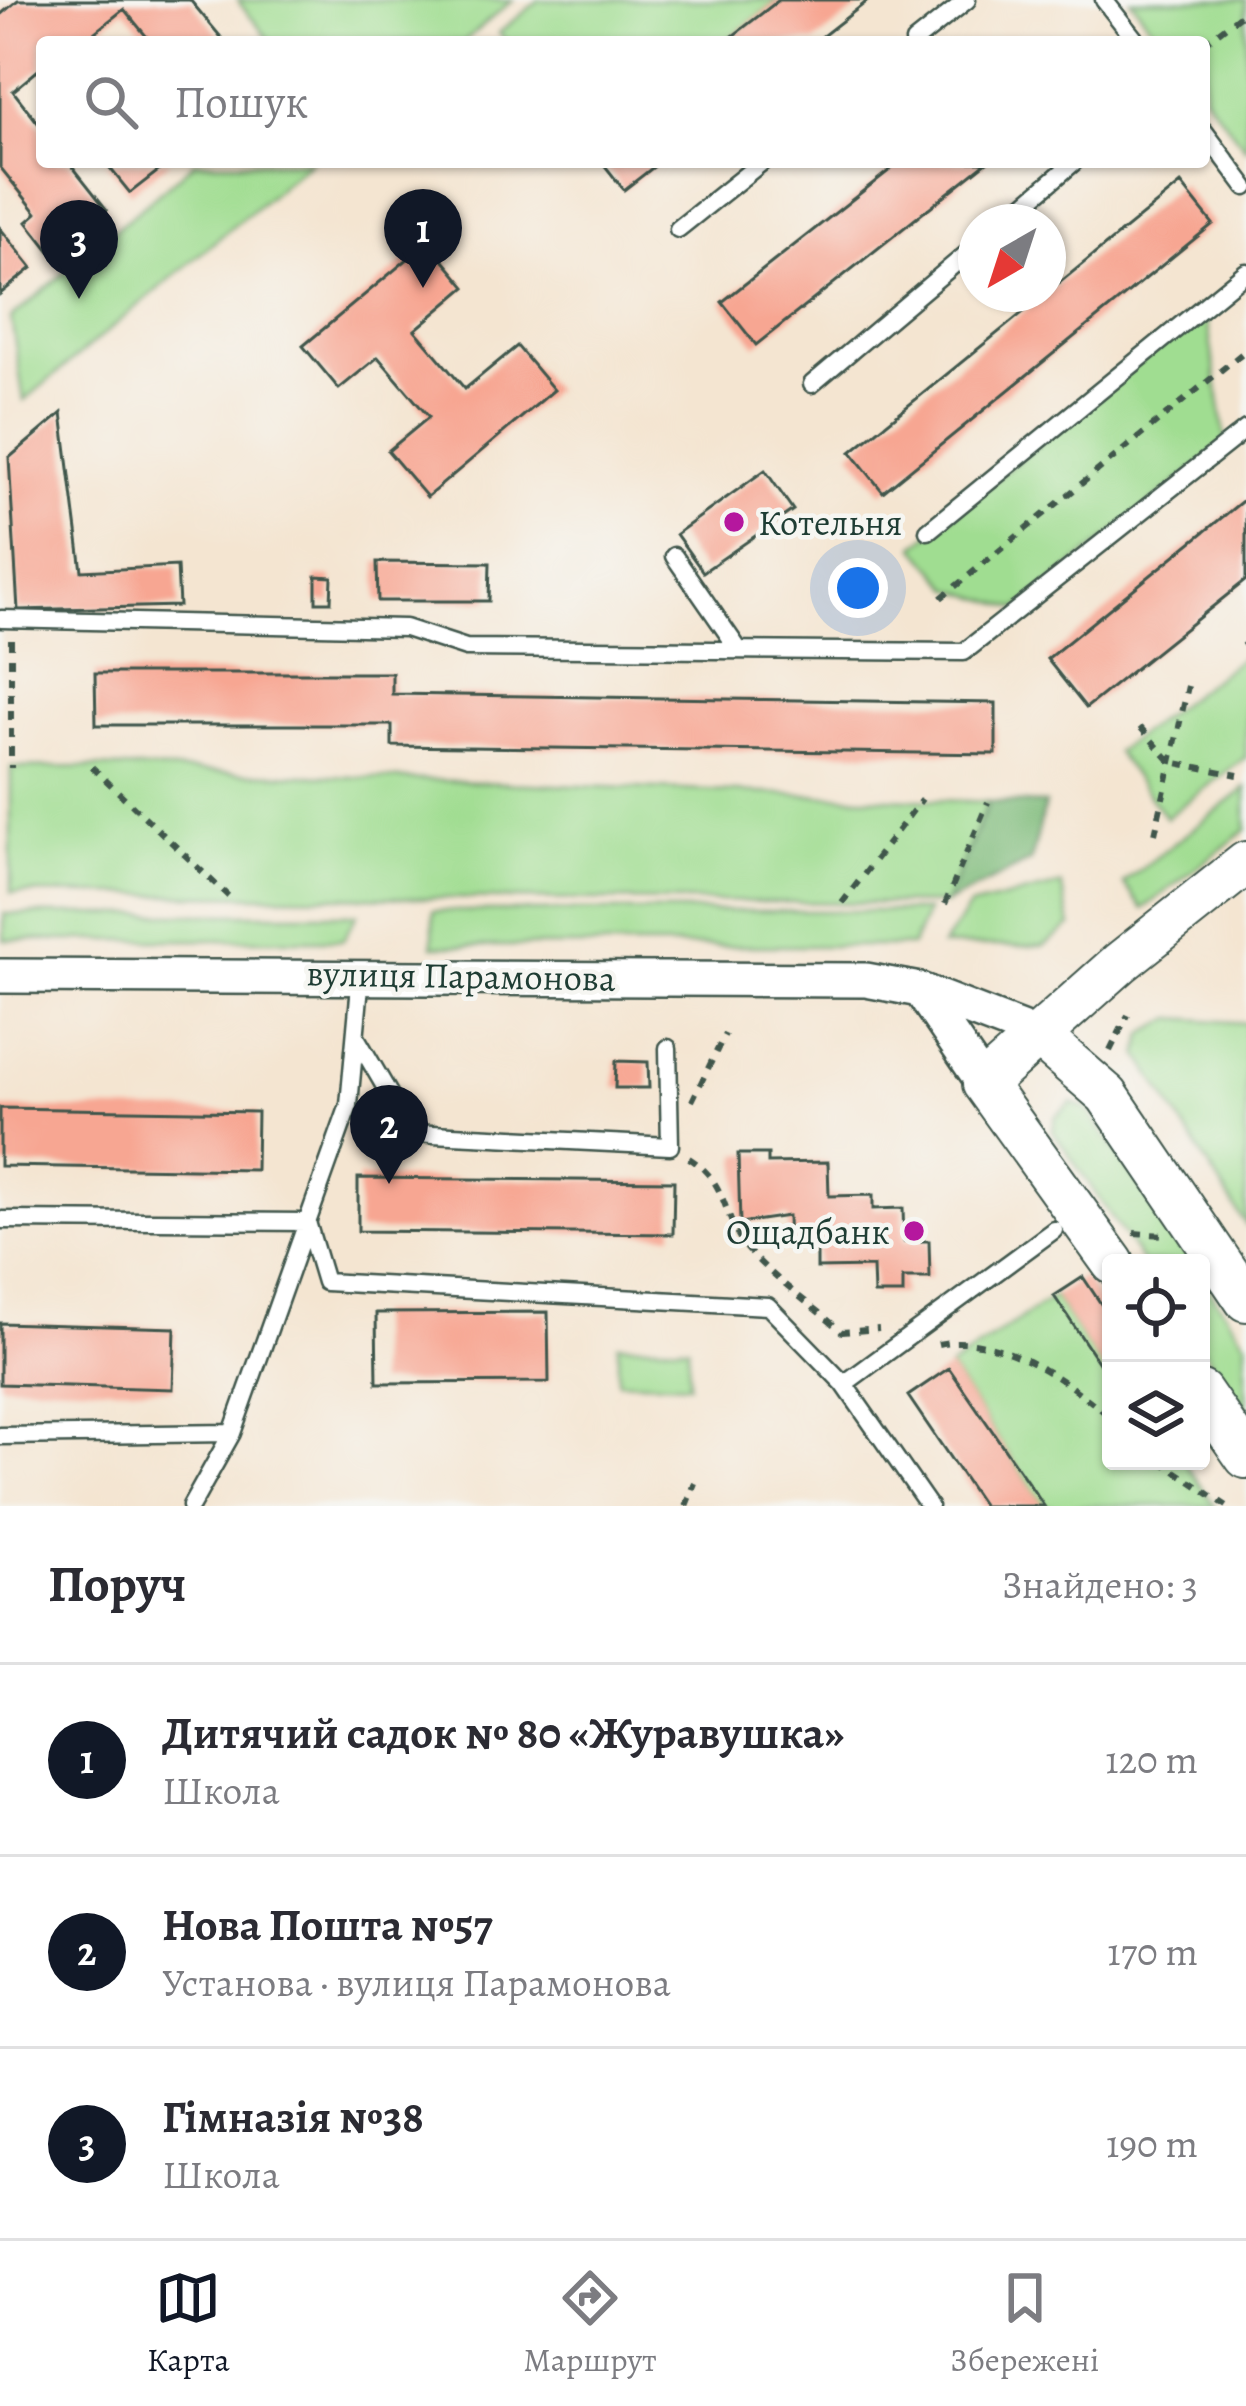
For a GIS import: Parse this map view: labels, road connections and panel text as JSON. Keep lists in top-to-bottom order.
{
  "streets": {
    "street": ["вулиця Парамонова"]
  },
  "places": ["Котельня", "Ощадбанк"],
  "north": "bottom left",
  "page": {
    "search": "Пошук",
    "pins": ["1", "3", "2"],
    "heading": ["Поруч", "Знайдено: 3"],
    "list": [
      {
        "mark": "1",
        "name": "Дитячий садок № 80 «Журавушка»",
        "note": "Школа",
        "value": "120 m"
      },
      {
        "mark": "2",
        "name": "Нова Пошта №57",
        "note": "Установа · вулиця Парамонова",
        "value": "170 m"
      },
      {
        "mark": "3",
        "name": "Гімназія №38",
        "note": "Школа",
        "value": "190 m"
      }
    ],
    "nav": ["Карта", "Маршрут", "Збережені"]
  }
}
